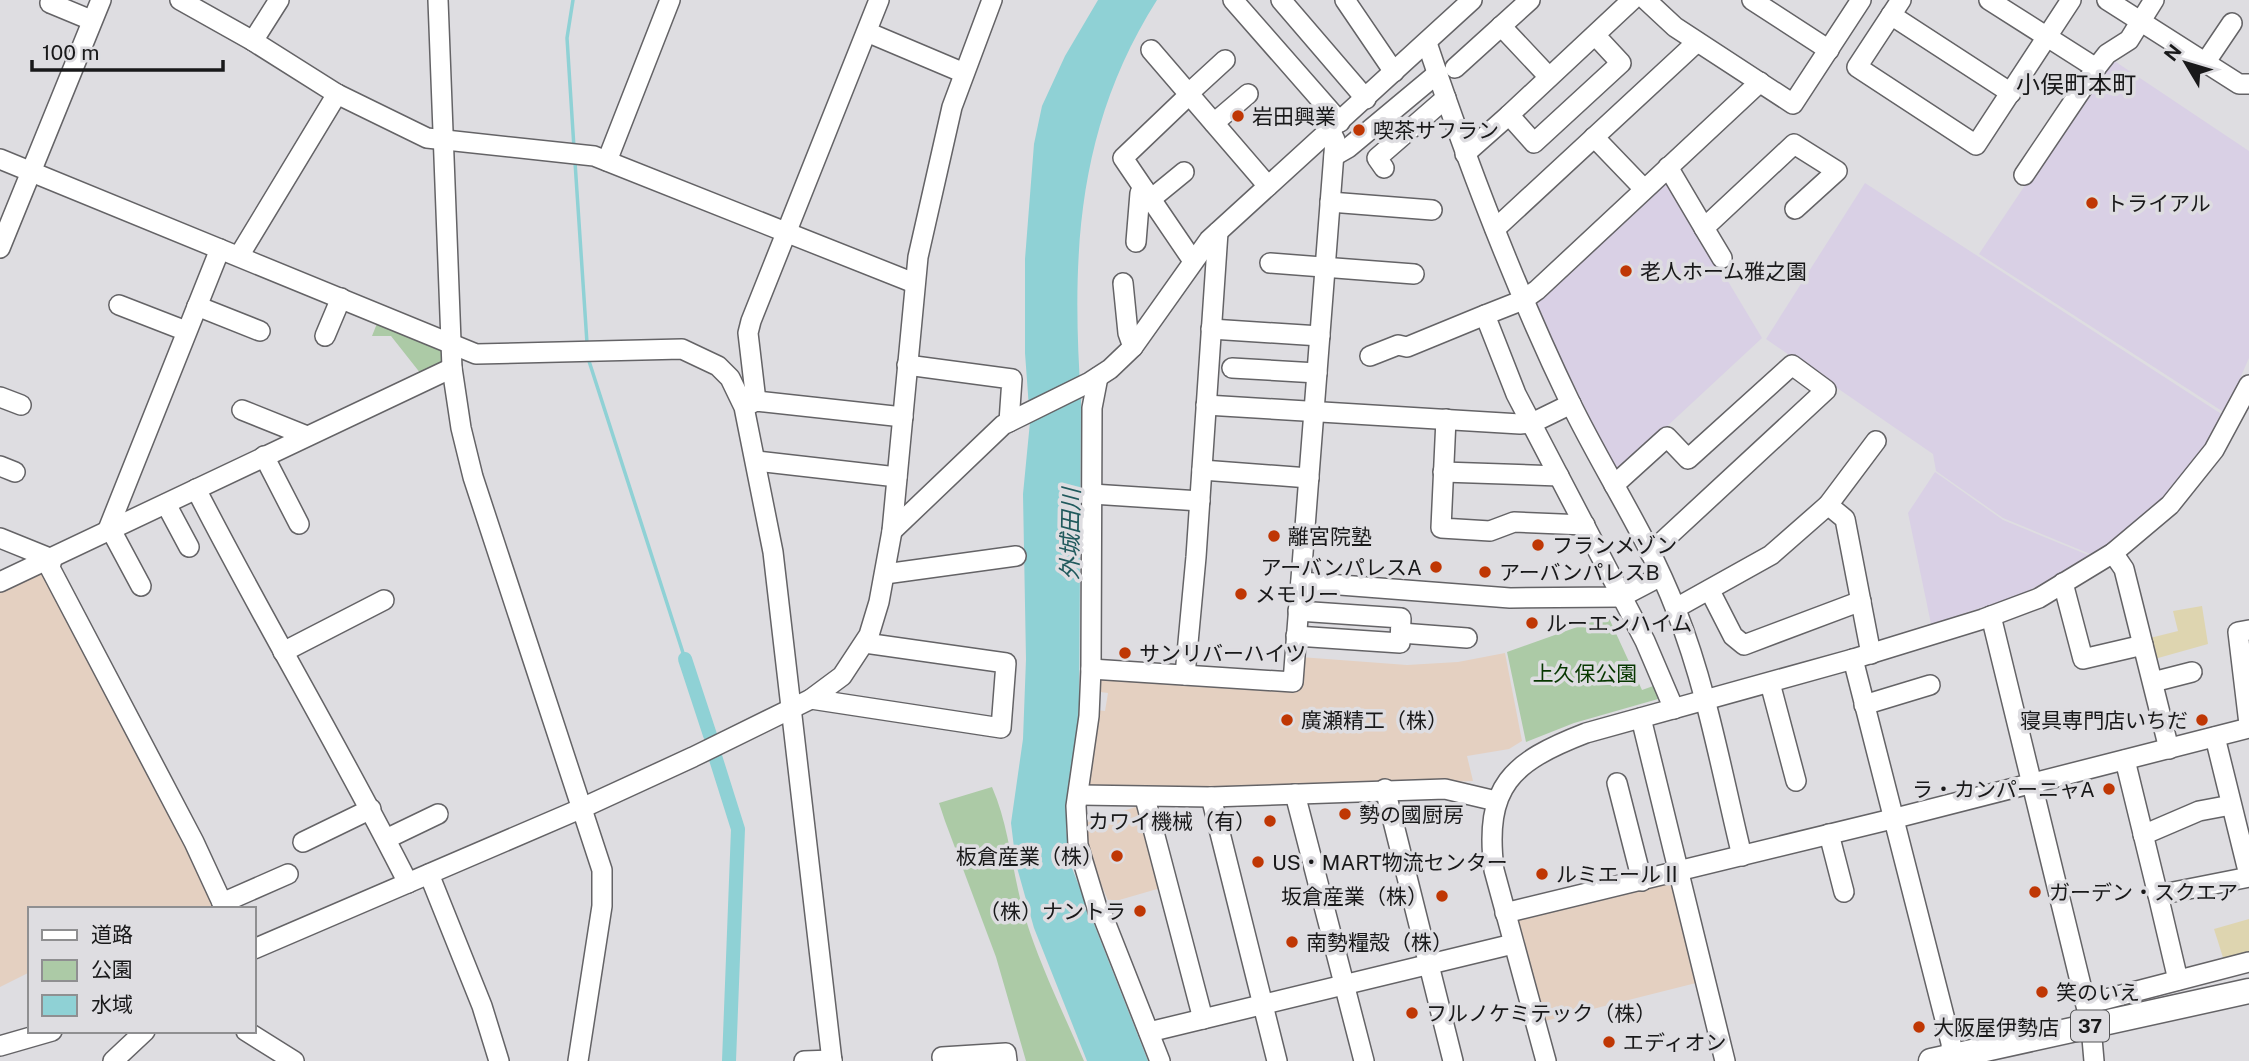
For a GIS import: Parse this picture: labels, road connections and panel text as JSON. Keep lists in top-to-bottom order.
{
  "streets": {
    "main road": ["37"]
  },
  "districts": ["小俣町本町"],
  "water": ["外城田川"],
  "parks": ["上久保公園"],
  "places": [
    "岩田興業",
    "喫茶サフラン",
    "トライアル",
    "老人ホーム雅之園",
    "離宮院塾",
    "フランメゾン",
    "アーバンパレスA",
    "アーバンパレスB",
    "メモリー",
    "ルーエンハイム",
    "サンリバーハイツ",
    "廣瀬精工（株）",
    "寝具専門店いちだ",
    "ラ・カンパーニャA",
    "勢の國厨房",
    "カワイ機械（有）",
    "板倉産業（株）",
    "US・MART物流センター",
    "ルミエールⅡ",
    "ガーデン・スクエア",
    "坂倉産業（株）",
    "（株）ナントラ",
    "南勢糧殻（株）",
    "笑のいえ",
    "フルノケミテック（株）",
    "大阪屋伊勢店",
    "エディオン"
  ],
  "legend": ["道路", "公園", "水域"],
  "scale_bar": "100 m",
  "north": "top left"
}
